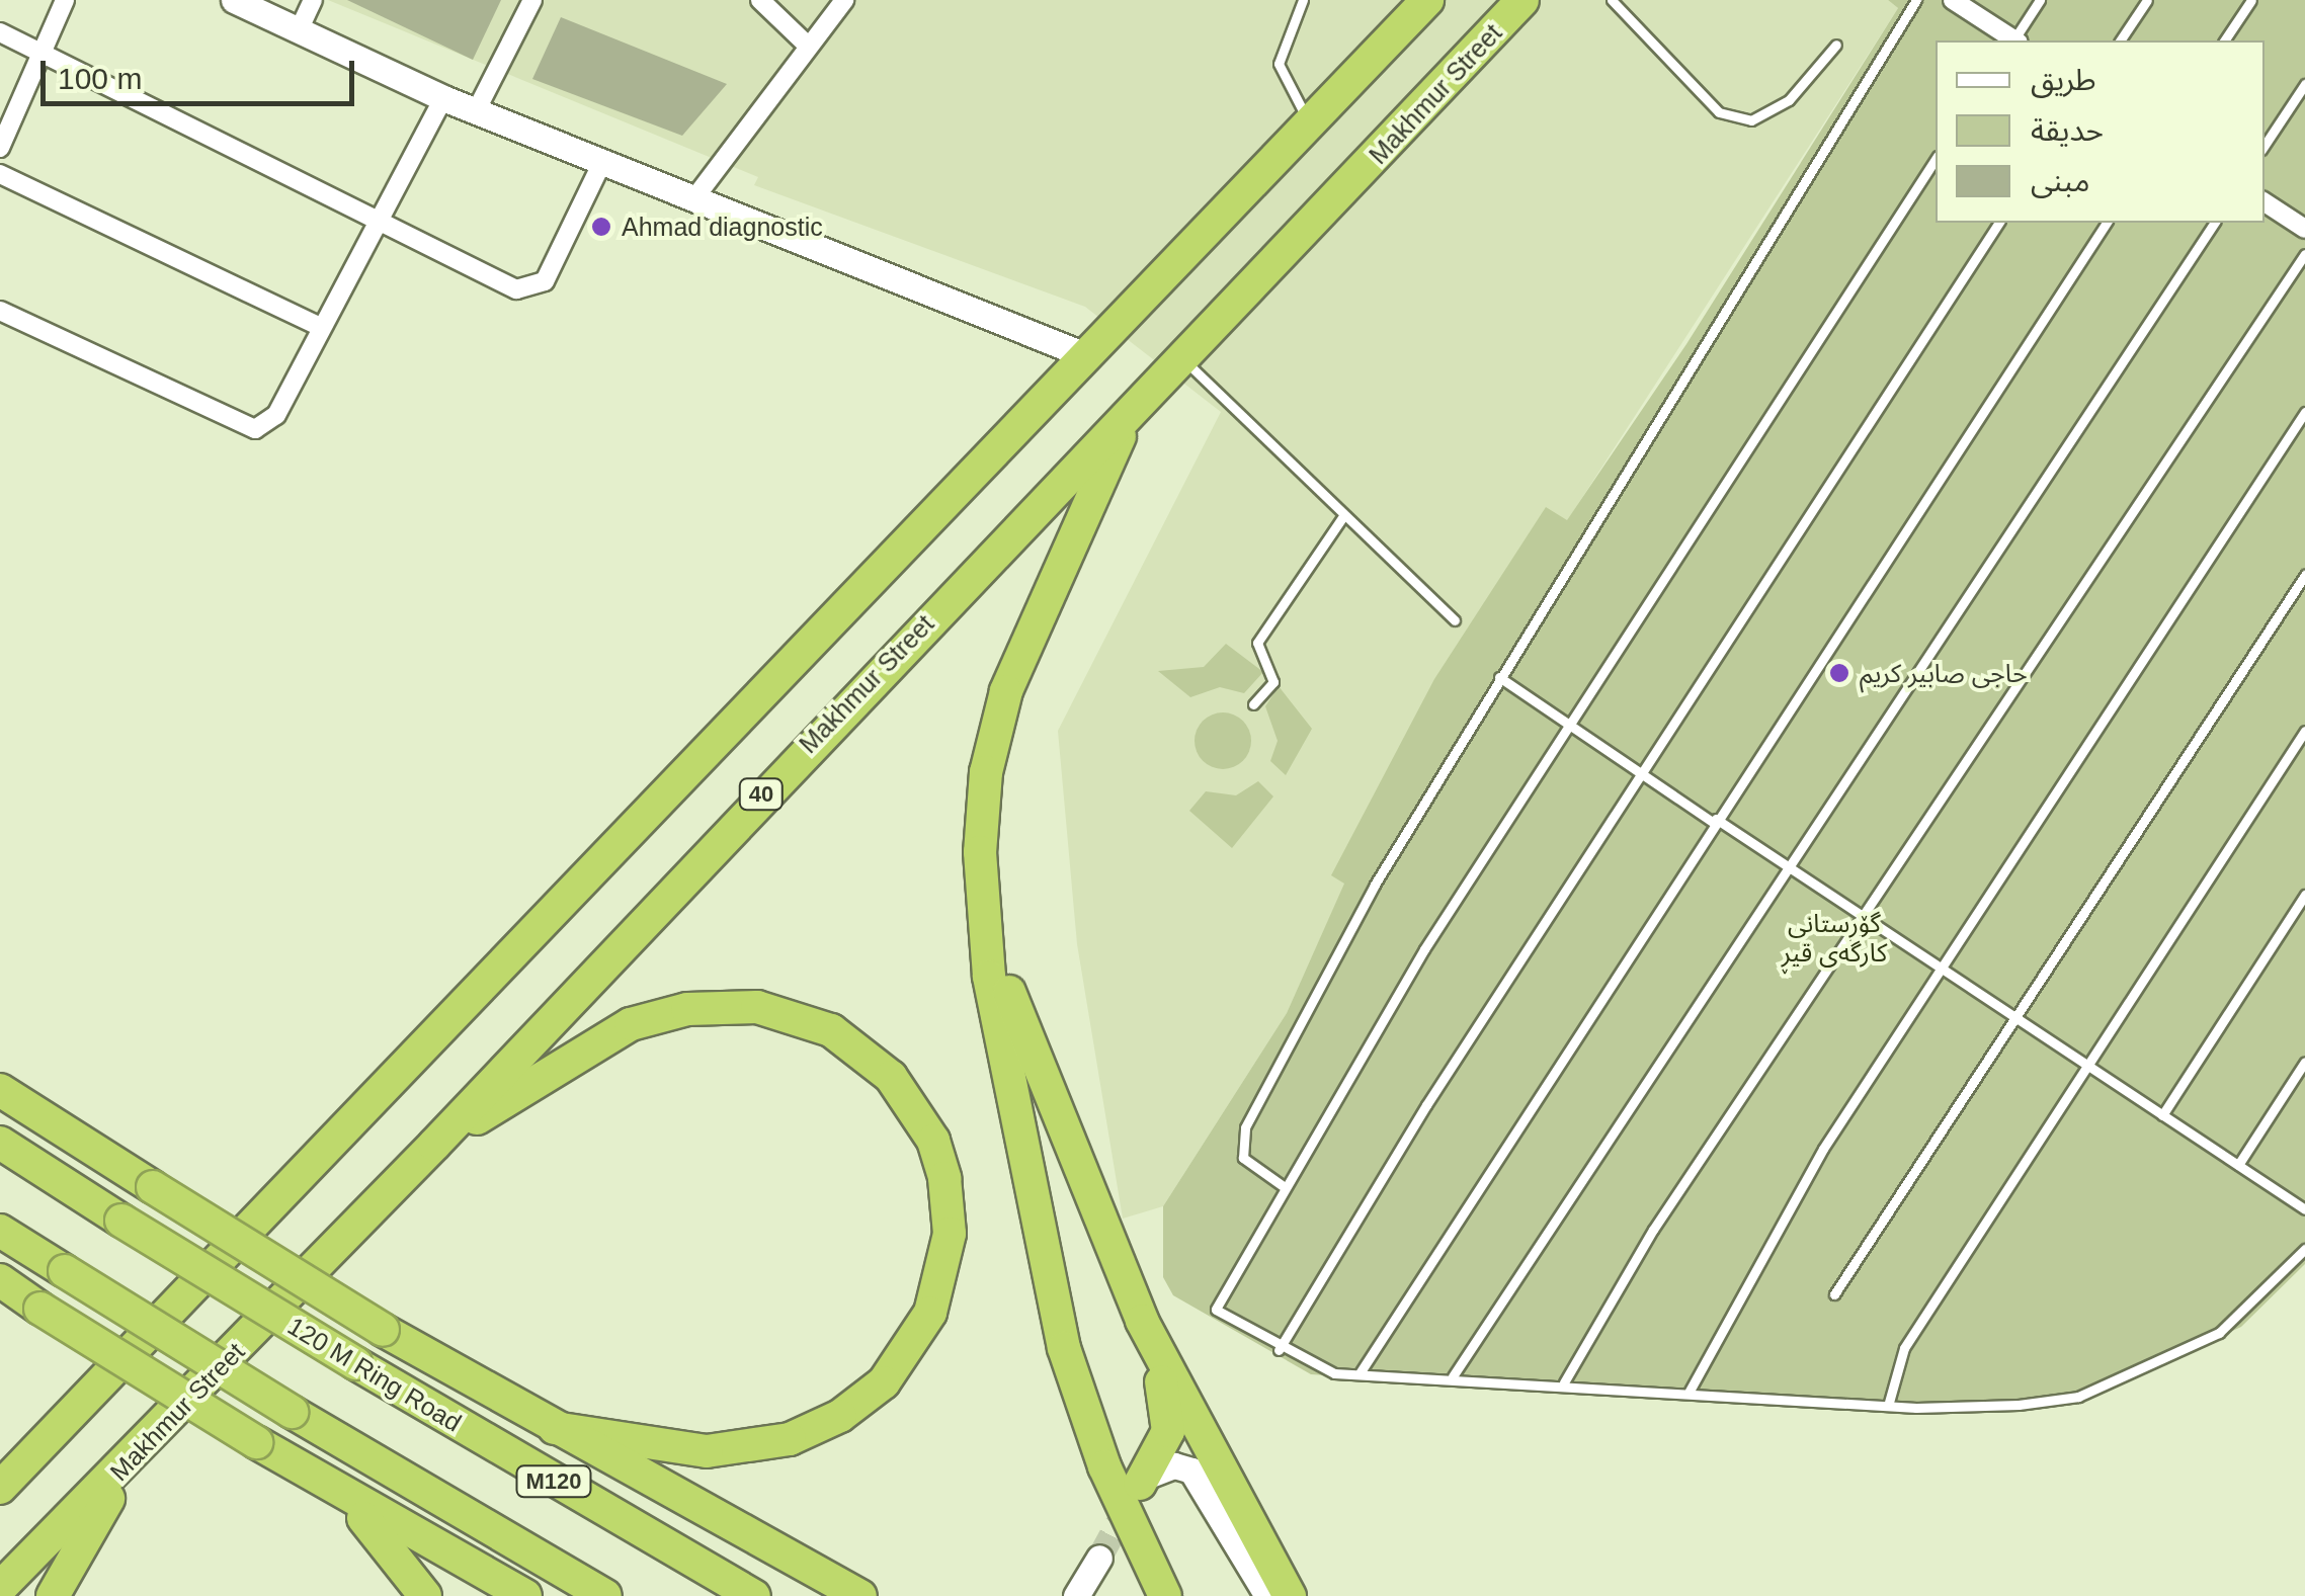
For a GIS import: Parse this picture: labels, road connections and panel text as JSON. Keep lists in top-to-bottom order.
{
  "streets": {
    "highway": [
      "Makhmur Street",
      "40",
      "120 M Ring Road",
      "M120"
    ]
  },
  "parks": ["گۆڕستانی کارگەی قیڕ"],
  "places": ["Ahmad diagnostic", "حاجی صابیر کریم"],
  "legend": ["طريق", "حديقة", "مبنى"],
  "scale_bar": "100 m"
}
